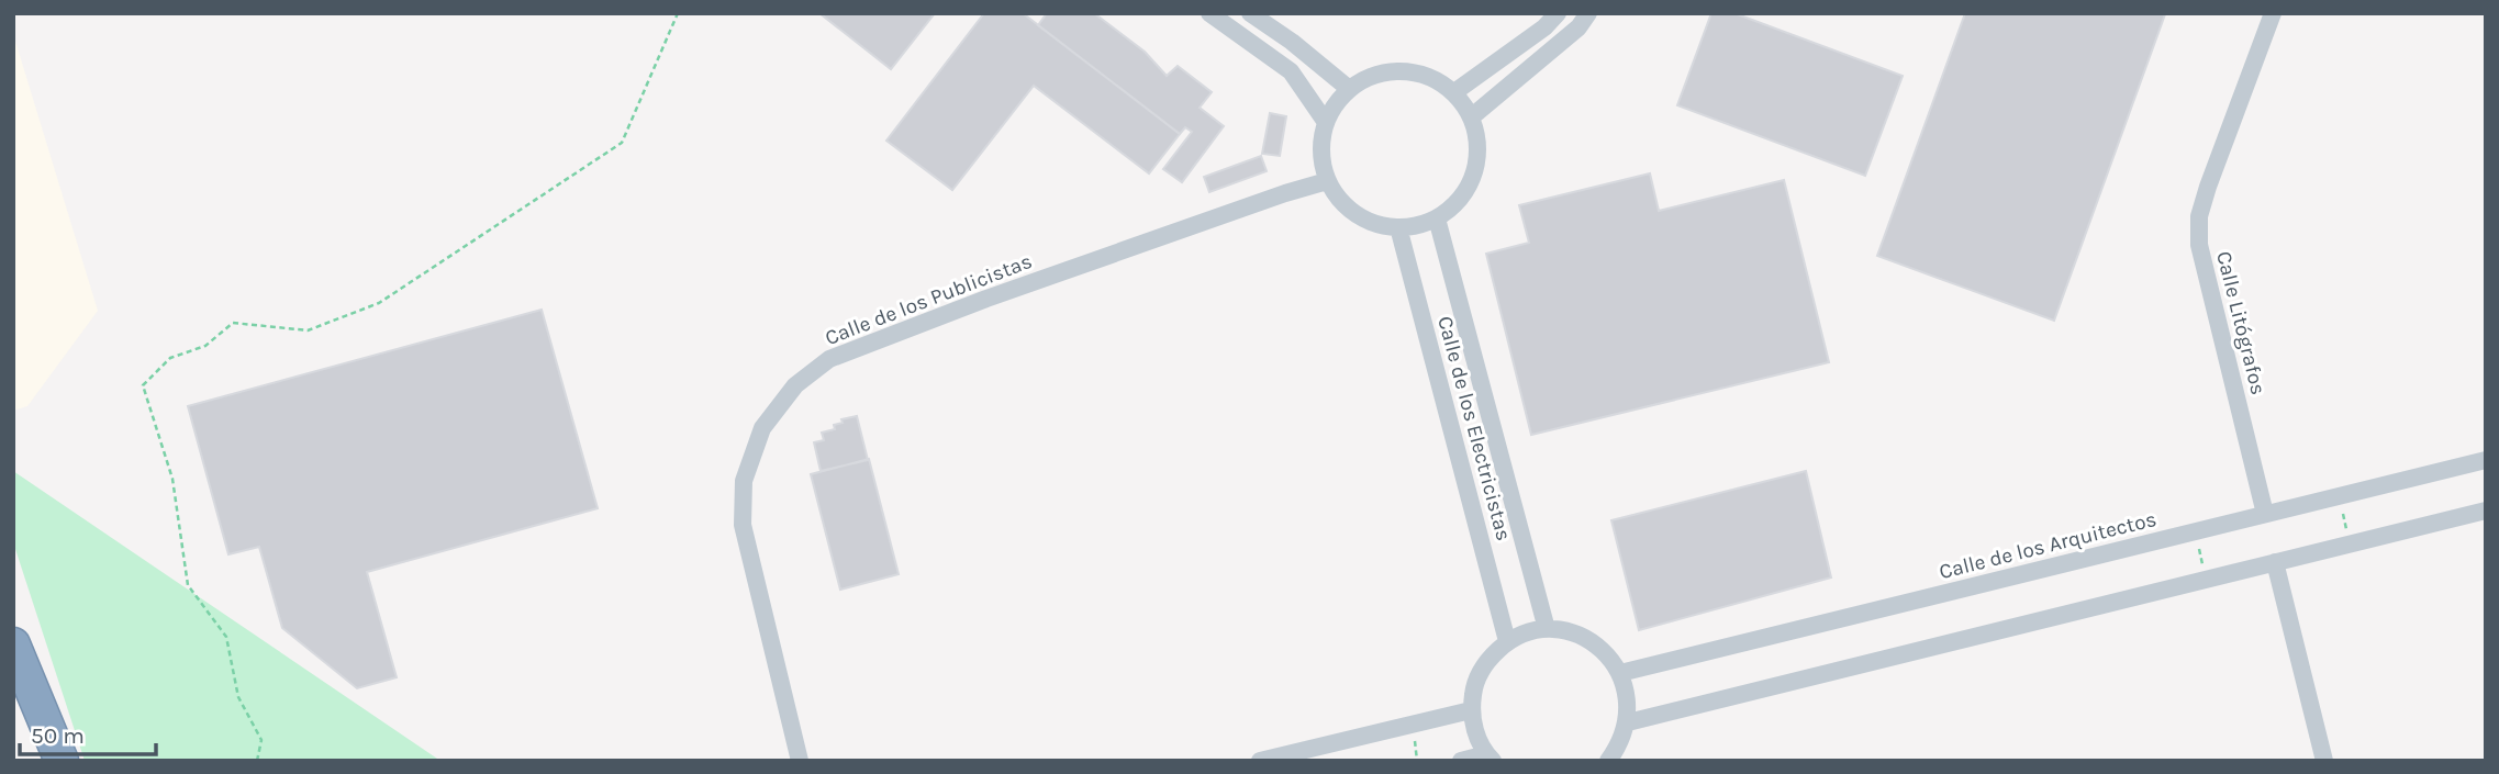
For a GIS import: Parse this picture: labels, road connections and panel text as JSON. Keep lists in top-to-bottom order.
{
  "streets": {
    "street": [
      "Calle de los Publicistas",
      "Calle Litógrafos",
      "Calle de los Electricistas",
      "Calle de los Arquitectos"
    ]
  },
  "crossings": [
    ["Calle de los Publicistas", "Calle de los Electricistas"],
    ["Calle Litógrafos", "Calle de los Arquitectos"]
  ],
  "scale_bar": "50 m"
}
